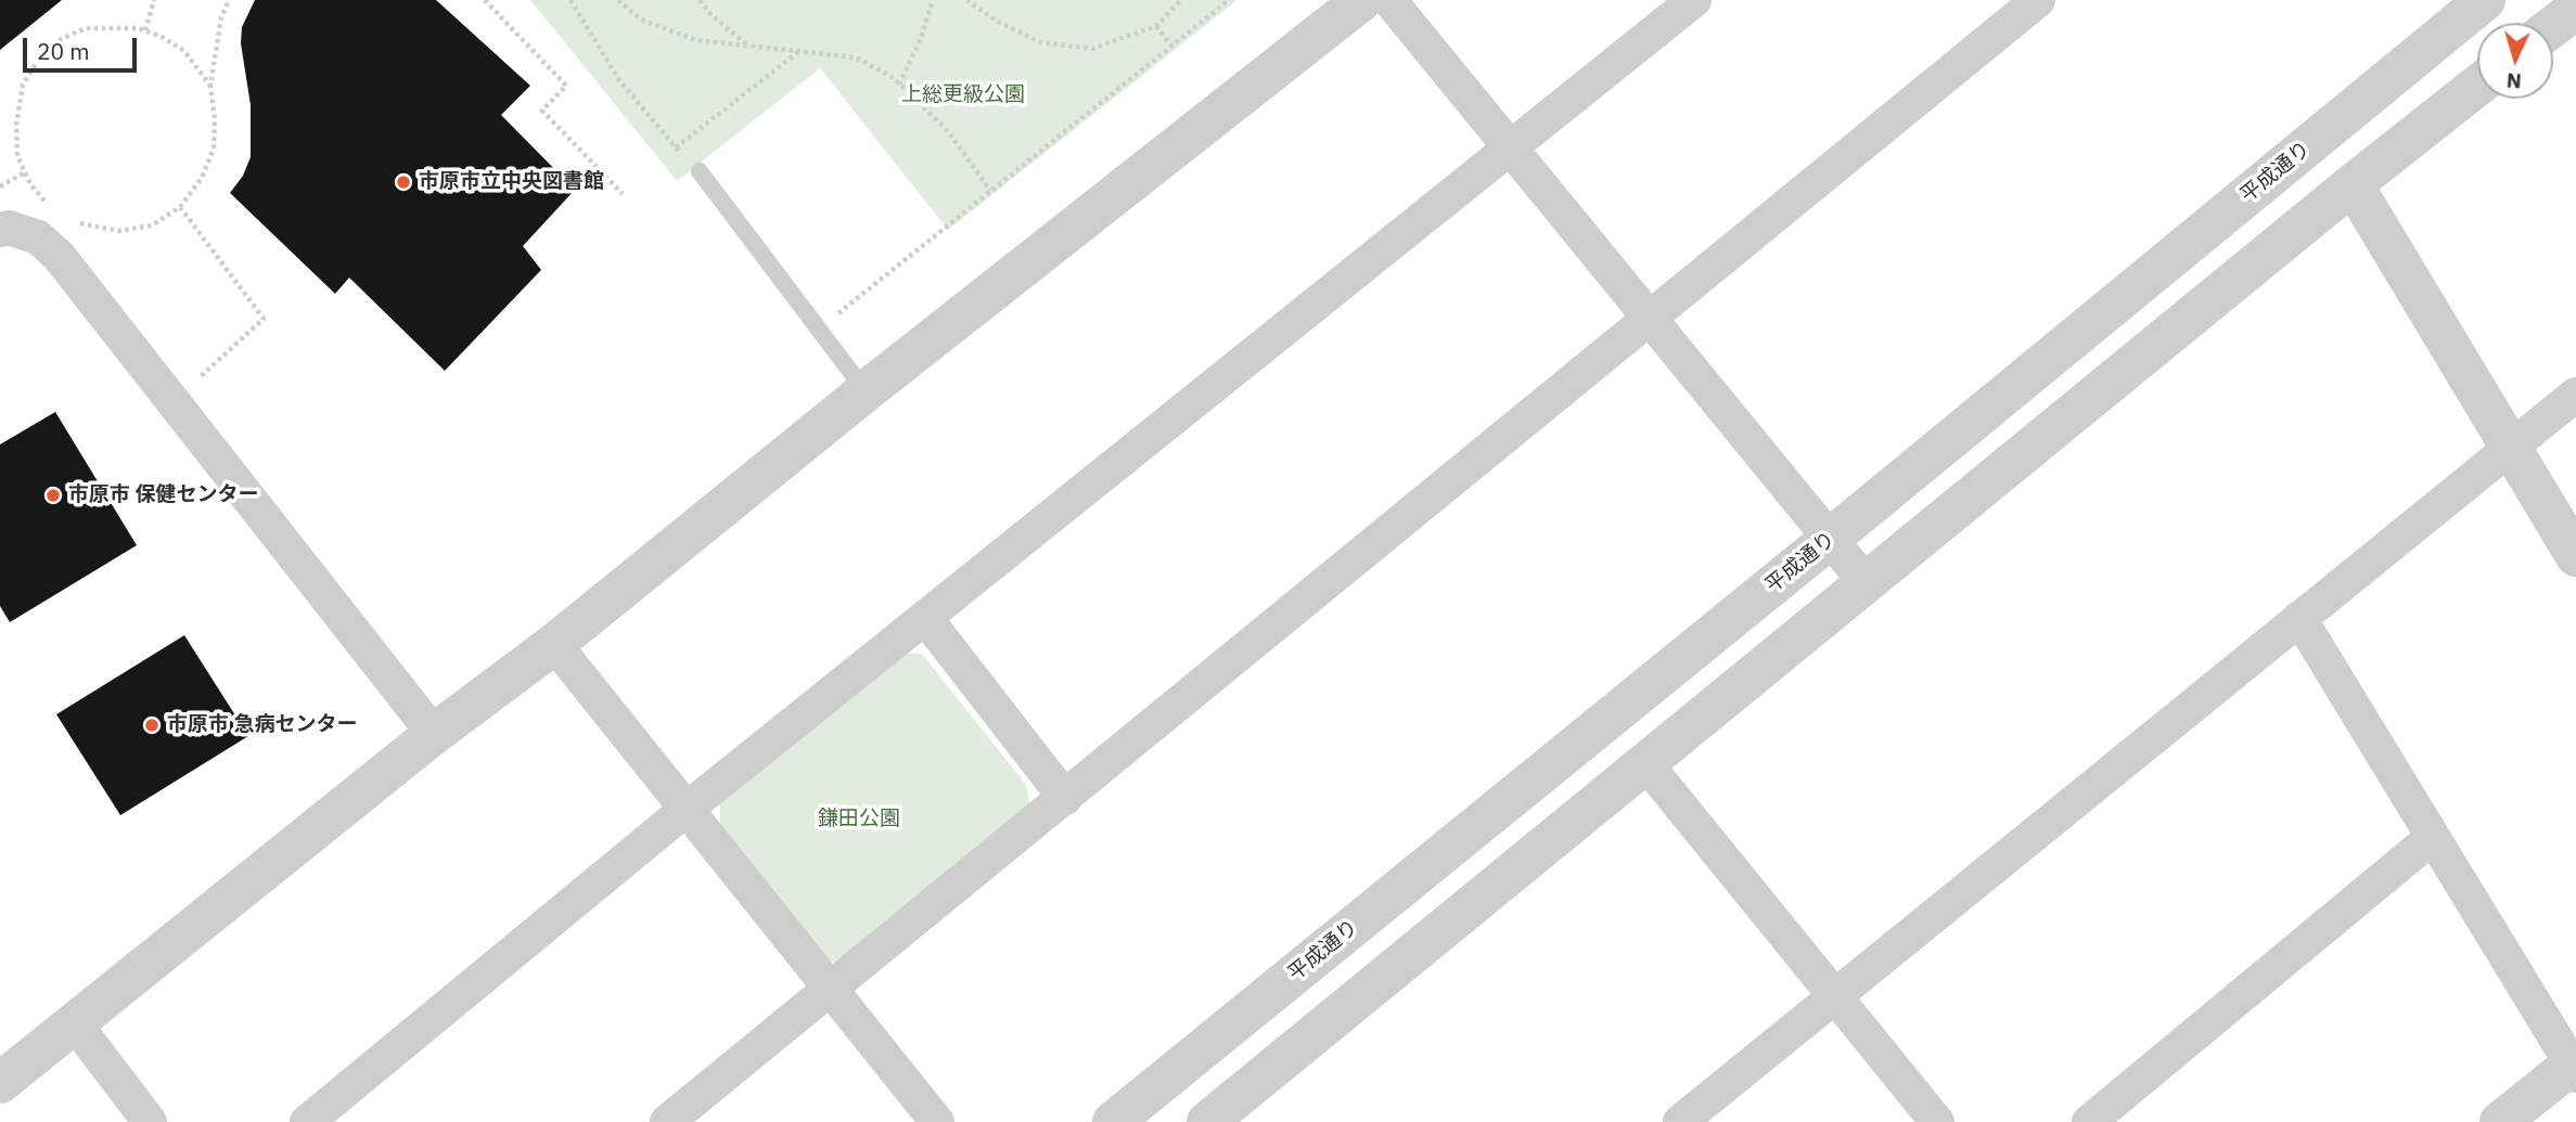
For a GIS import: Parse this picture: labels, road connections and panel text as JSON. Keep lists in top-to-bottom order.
{
  "streets": {
    "street": ["平成通り"]
  },
  "parks": ["上総更級公園", "鎌田公園"],
  "places": ["市原市立中央図書館", "市原市 保健センター", "市原市 急病センター"],
  "scale_bar": "20 m",
  "north": "bottom"
}
